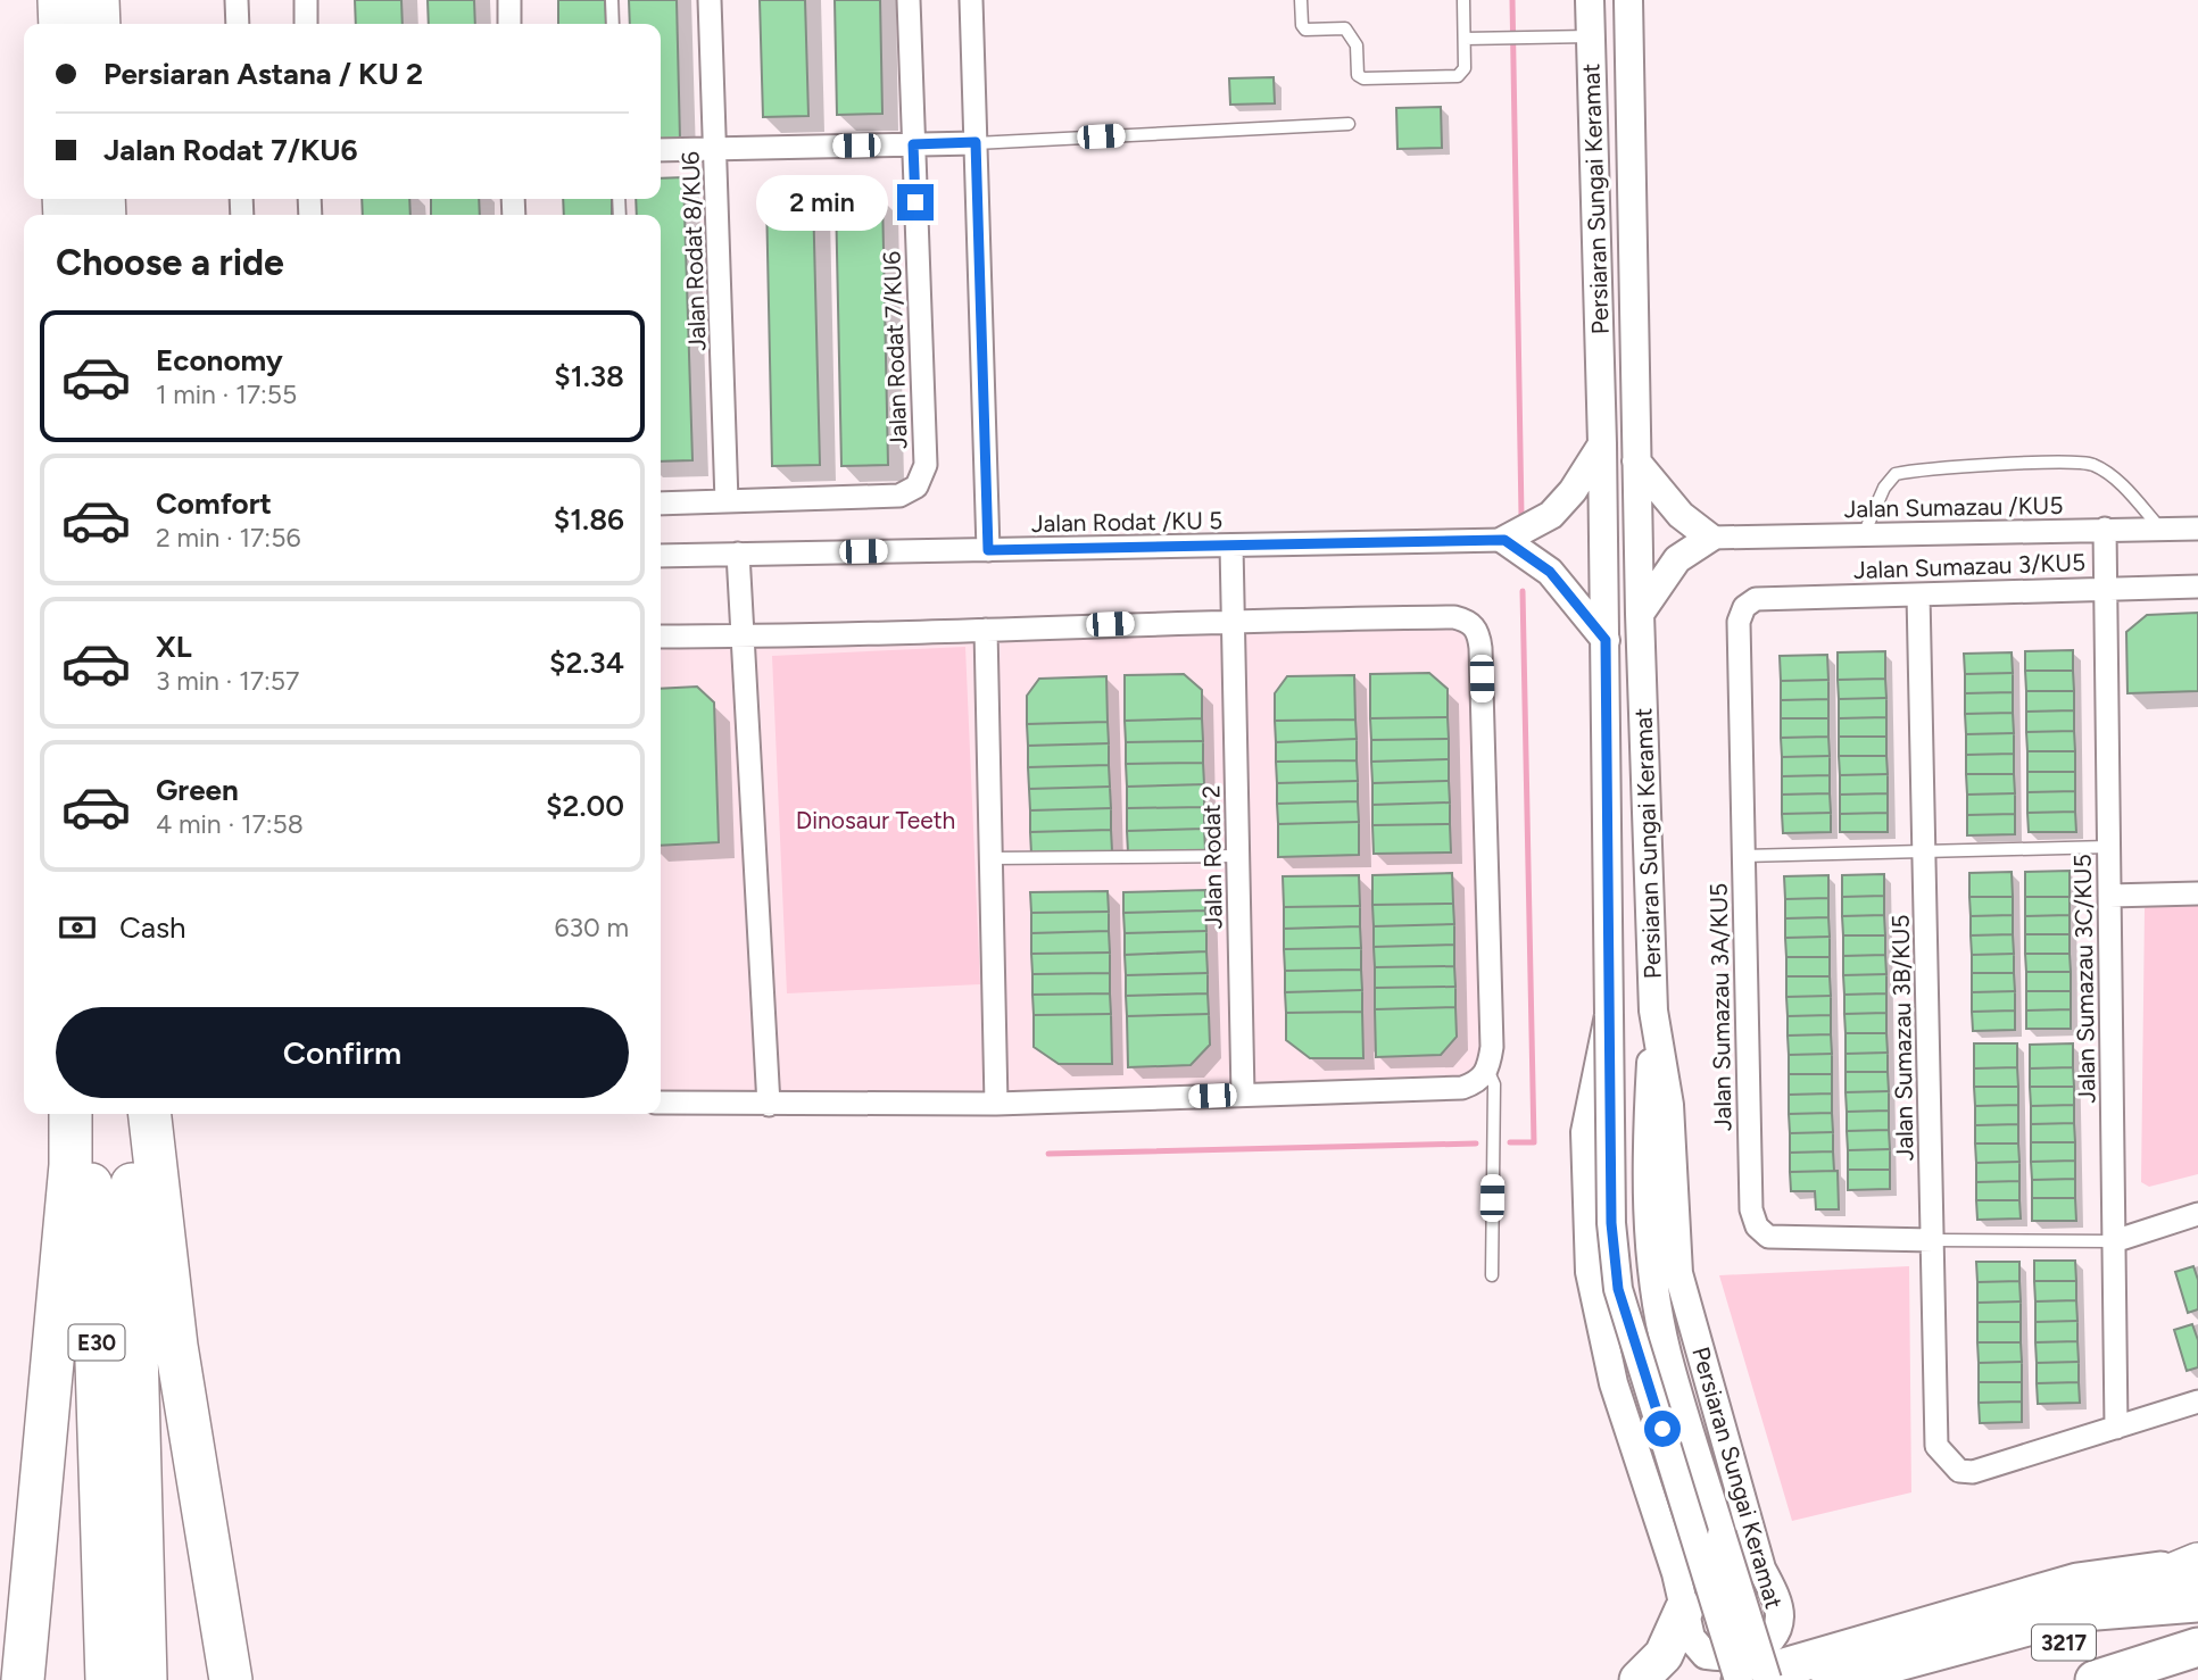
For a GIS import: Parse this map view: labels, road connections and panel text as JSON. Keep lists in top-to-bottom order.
{
  "streets": {
    "highway": ["E30", "3217"],
    "street": [
      "Persiaran Sungai Keramat",
      "Jalan Rodat 8/KU6",
      "Jalan Rodat 7/KU6",
      "Jalan Sumazau /KU5",
      "Jalan Rodat /KU 5",
      "Jalan Sumazau 3/KU5",
      "Jalan Rodat 2",
      "Jalan Sumazau 3C/KU5",
      "Jalan Sumazau 3A/KU5",
      "Jalan Sumazau 3B/KU5"
    ]
  },
  "crossings": [
    ["Jalan Rodat 8/KU6", "Jalan Rodat 7/KU6"],
    ["Jalan Sumazau /KU5", "Jalan Sumazau 3C/KU5"],
    ["Jalan Rodat /KU 5", "Jalan Rodat 2"],
    ["Jalan Sumazau 3/KU5", "Jalan Sumazau 3C/KU5"],
    ["Jalan Sumazau 3/KU5", "Jalan Sumazau 3A/KU5"],
    ["Jalan Sumazau 3/KU5", "Jalan Sumazau 3B/KU5"],
    ["Jalan Sumazau 3C/KU5", "Jalan Sumazau 3B/KU5"],
    ["Jalan Sumazau 3A/KU5", "Jalan Sumazau 3B/KU5"]
  ],
  "parks": ["Dinosaur Teeth"],
  "page": {
    "banner": ["Persiaran Astana / KU 2", "Jalan Rodat 7/KU6"],
    "bubble": "2 min",
    "heading": "Choose a ride",
    "list": [
      {
        "name": "Economy",
        "note": "1 min · 17:55",
        "value": "$1.38"
      },
      {
        "name": "Comfort",
        "note": "2 min · 17:56",
        "value": "$1.86"
      },
      {
        "name": "XL",
        "note": "3 min · 17:57",
        "value": "$2.34"
      },
      {
        "name": "Green",
        "note": "4 min · 17:58",
        "value": "$2.00"
      }
    ],
    "pay": ["Cash", "630 m"],
    "buttons": "Confirm"
  }
}
